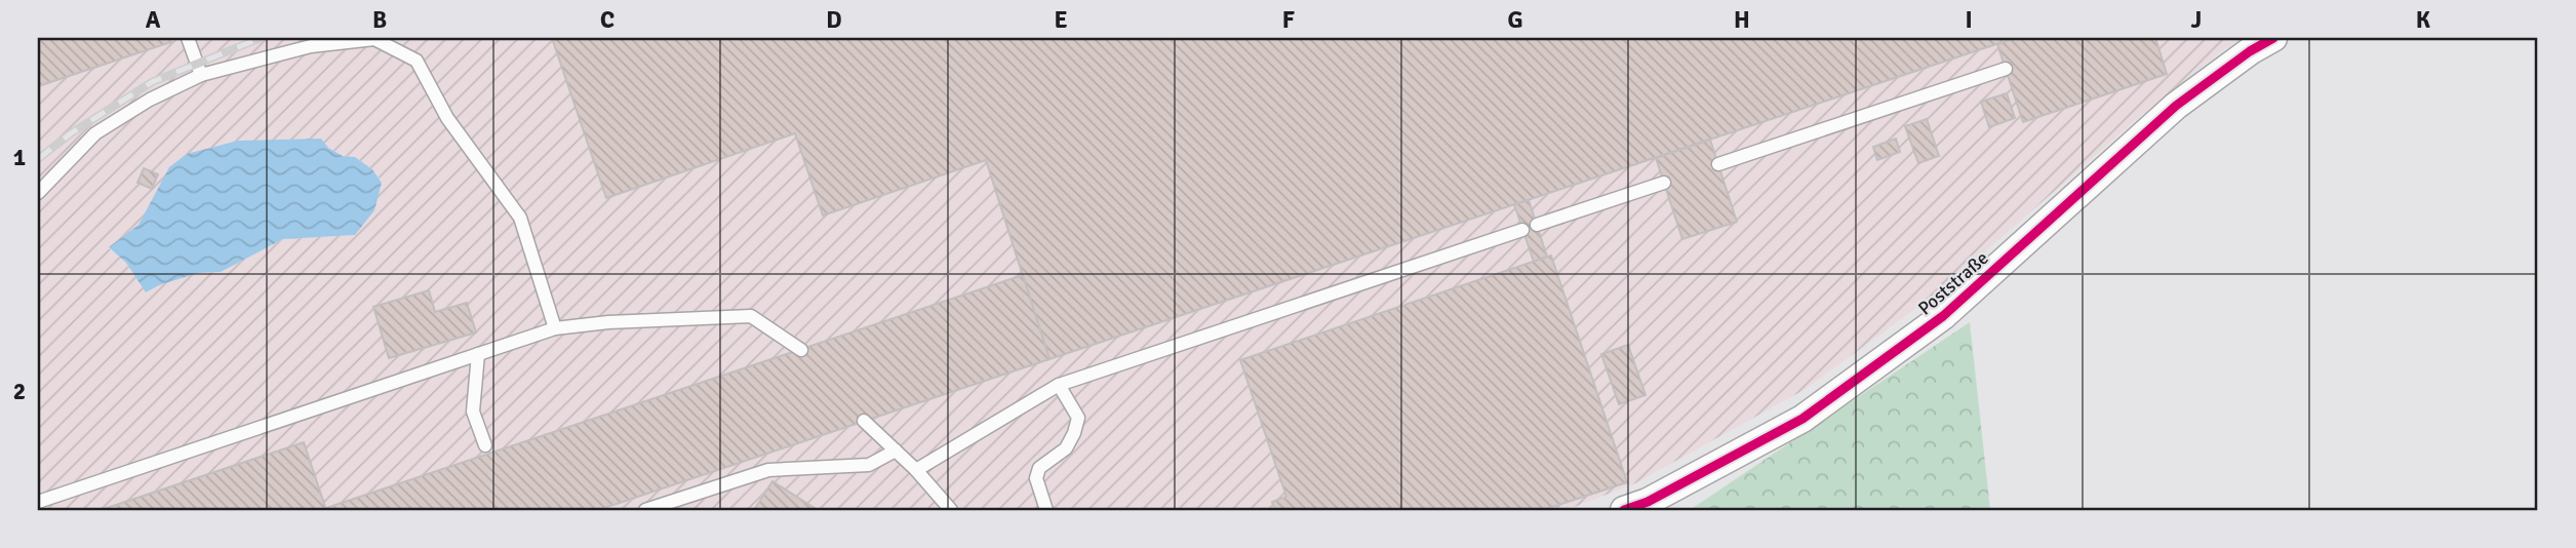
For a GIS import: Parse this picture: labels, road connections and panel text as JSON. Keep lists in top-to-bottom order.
{
  "streets": {
    "street": ["Poststraße"]
  },
  "grid": {
    "columns": [
      "A",
      "B",
      "C",
      "D",
      "E",
      "F",
      "G",
      "H",
      "I",
      "J",
      "K"
    ],
    "rows": ["1", "2"]
  }
}
